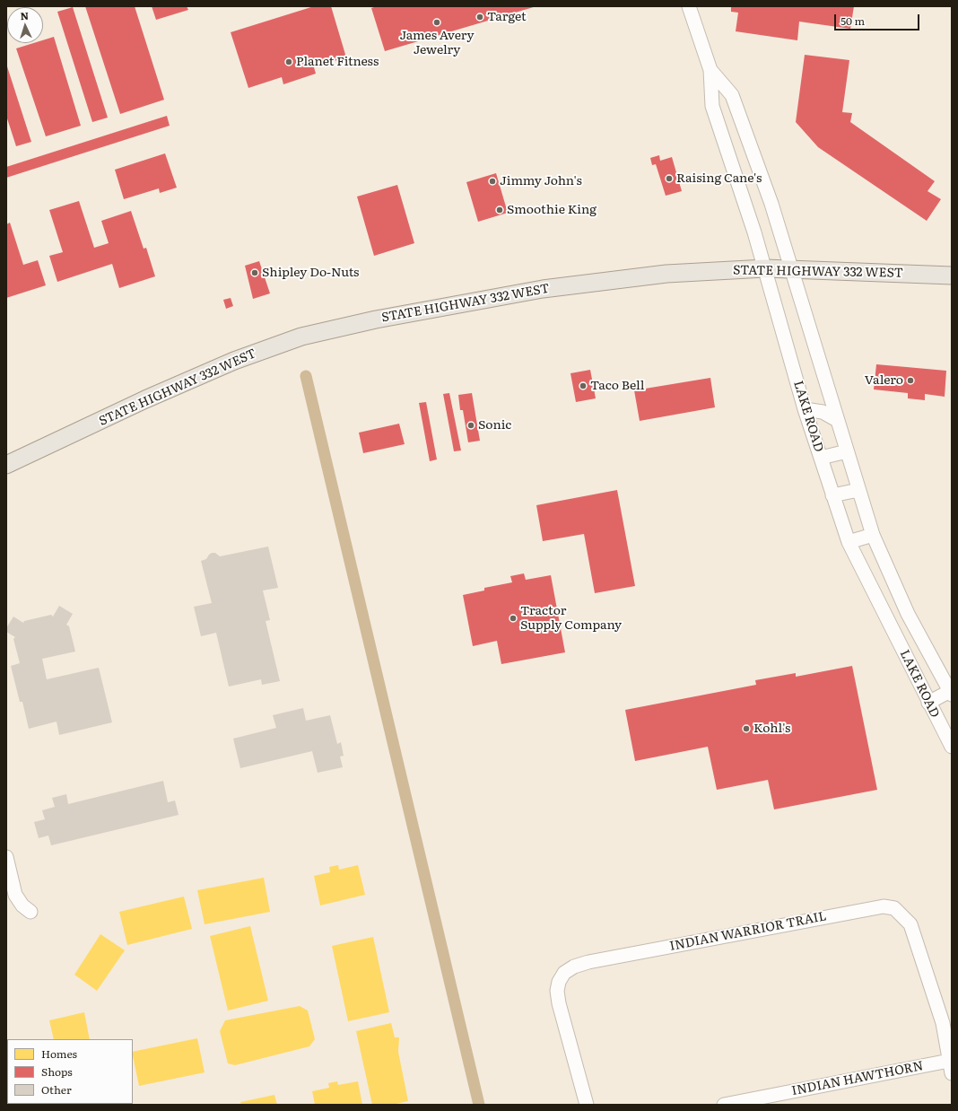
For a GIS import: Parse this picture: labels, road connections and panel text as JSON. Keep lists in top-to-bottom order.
{
  "streets": {
    "main road": ["STATE HIGHWAY 332 WEST"],
    "street": ["LAKE ROAD", "INDIAN WARRIOR TRAIL", "INDIAN HAWTHORN"]
  },
  "crossings": [
    ["STATE HIGHWAY 332 WEST", "LAKE ROAD"],
    ["INDIAN WARRIOR TRAIL", "INDIAN HAWTHORN"]
  ],
  "places": [
    "Target",
    "James Avery Jewelry",
    "Planet Fitness",
    "Raising Cane's",
    "Jimmy John's",
    "Smoothie King",
    "Shipley Do-Nuts",
    "Valero",
    "Taco Bell",
    "Sonic",
    "Tractor Supply Company",
    "Kohl's"
  ],
  "legend": ["Homes", "Shops", "Other"],
  "scale_bar": "50 m",
  "north": "top"
}
